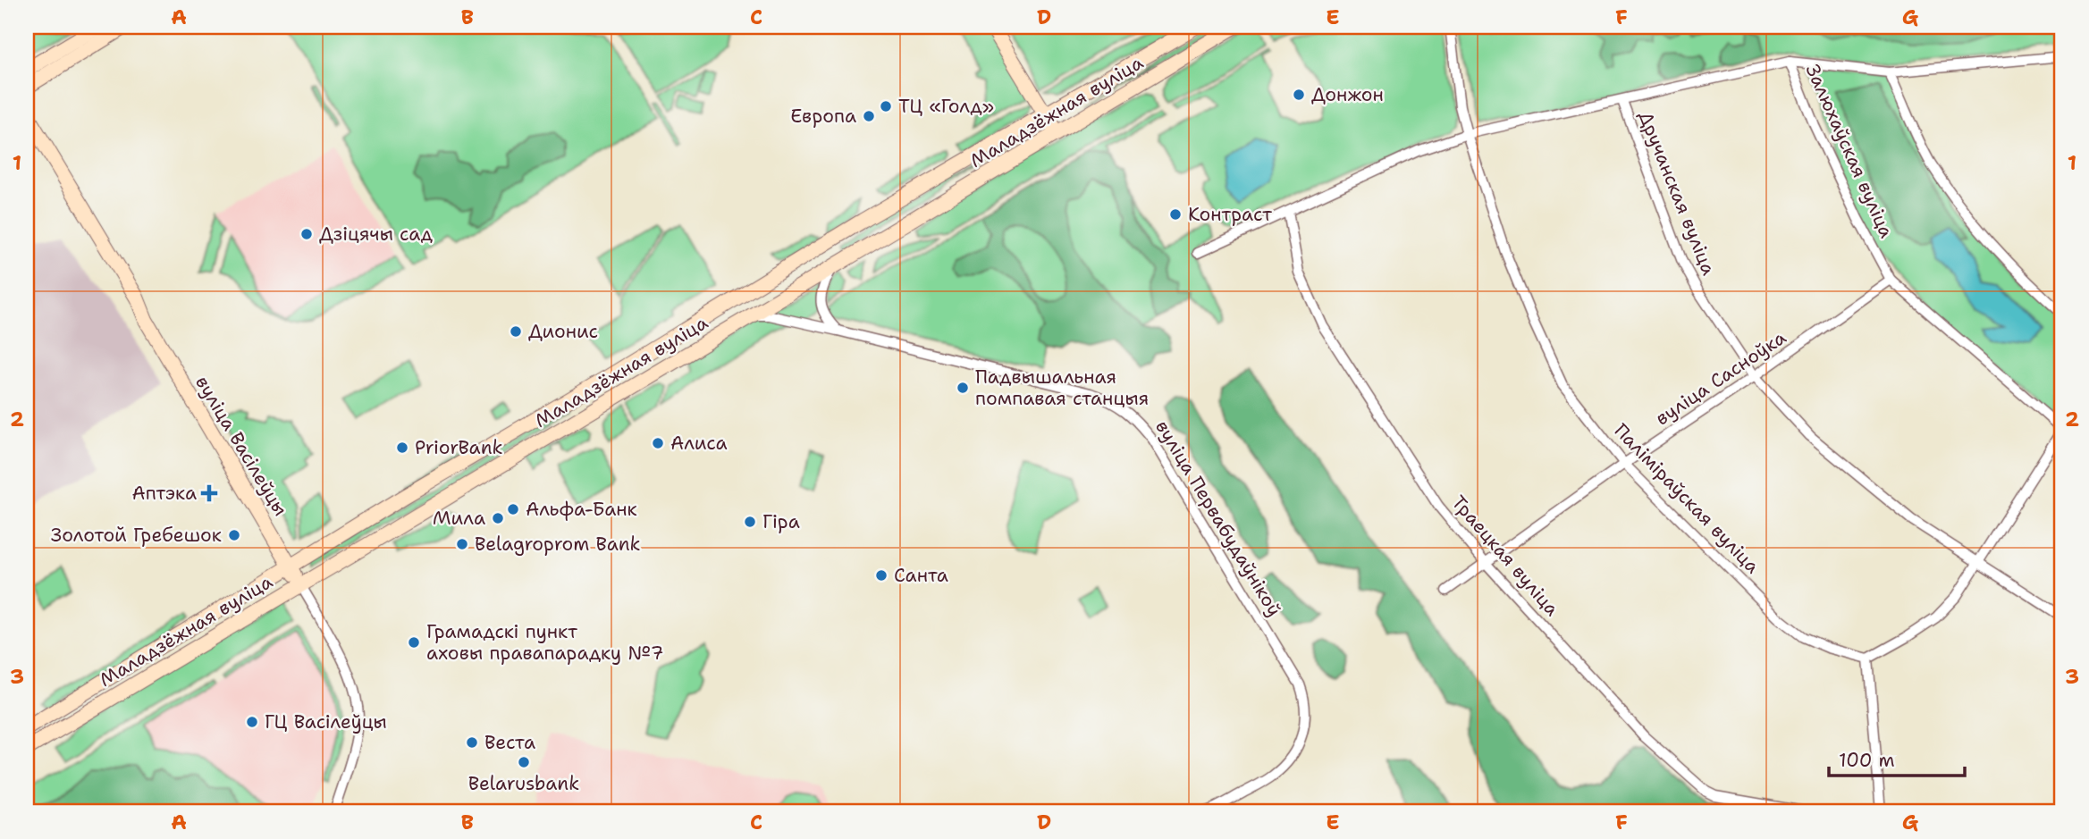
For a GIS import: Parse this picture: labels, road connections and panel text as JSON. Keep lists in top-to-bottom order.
{
  "streets": {
    "main road": ["Маладзёжная вуліца", "вуліца Васілеўцы"],
    "street": [
      "Залюхаўская вуліца",
      "Дручанская вуліца",
      "вуліца Сасноўка",
      "Паліміраўская вуліца",
      "вуліца Первабудаўнікоў",
      "Траецкая вуліца"
    ]
  },
  "crossings": [
    ["Маладзёжная вуліца", "вуліца Васілеўцы"],
    ["Маладзёжная вуліца", "вуліца Первабудаўнікоў"],
    ["Залюхаўская вуліца", "Дручанская вуліца"],
    ["Залюхаўская вуліца", "вуліца Сасноўка"],
    ["Залюхаўская вуліца", "Паліміраўская вуліца"],
    ["Дручанская вуліца", "вуліца Сасноўка"],
    ["вуліца Сасноўка", "Паліміраўская вуліца"],
    ["вуліца Сасноўка", "Траецкая вуліца"]
  ],
  "places": {
    "other": [
      "Донжон",
      "ТЦ «Голд»",
      "Европа",
      "Контраст",
      "Дзіцячы сад",
      "Дионис",
      "Падвышальная помпавая станцыя",
      "Алиса",
      "PriorBank",
      "Альфа-Банк",
      "Мила",
      "Гіра",
      "Золотой Гребешок",
      "Belagroprom Bank",
      "Санта",
      "Грамадскі пункт аховы правапарадку №7",
      "ГЦ Васілеўцы",
      "Веста",
      "Belarusbank"
    ],
    "health": ["Аптэка"]
  },
  "scale_bar": "100 m",
  "grid": {
    "columns": [
      "A",
      "B",
      "C",
      "D",
      "E",
      "F",
      "G"
    ],
    "rows": ["1", "2", "3"]
  }
}
